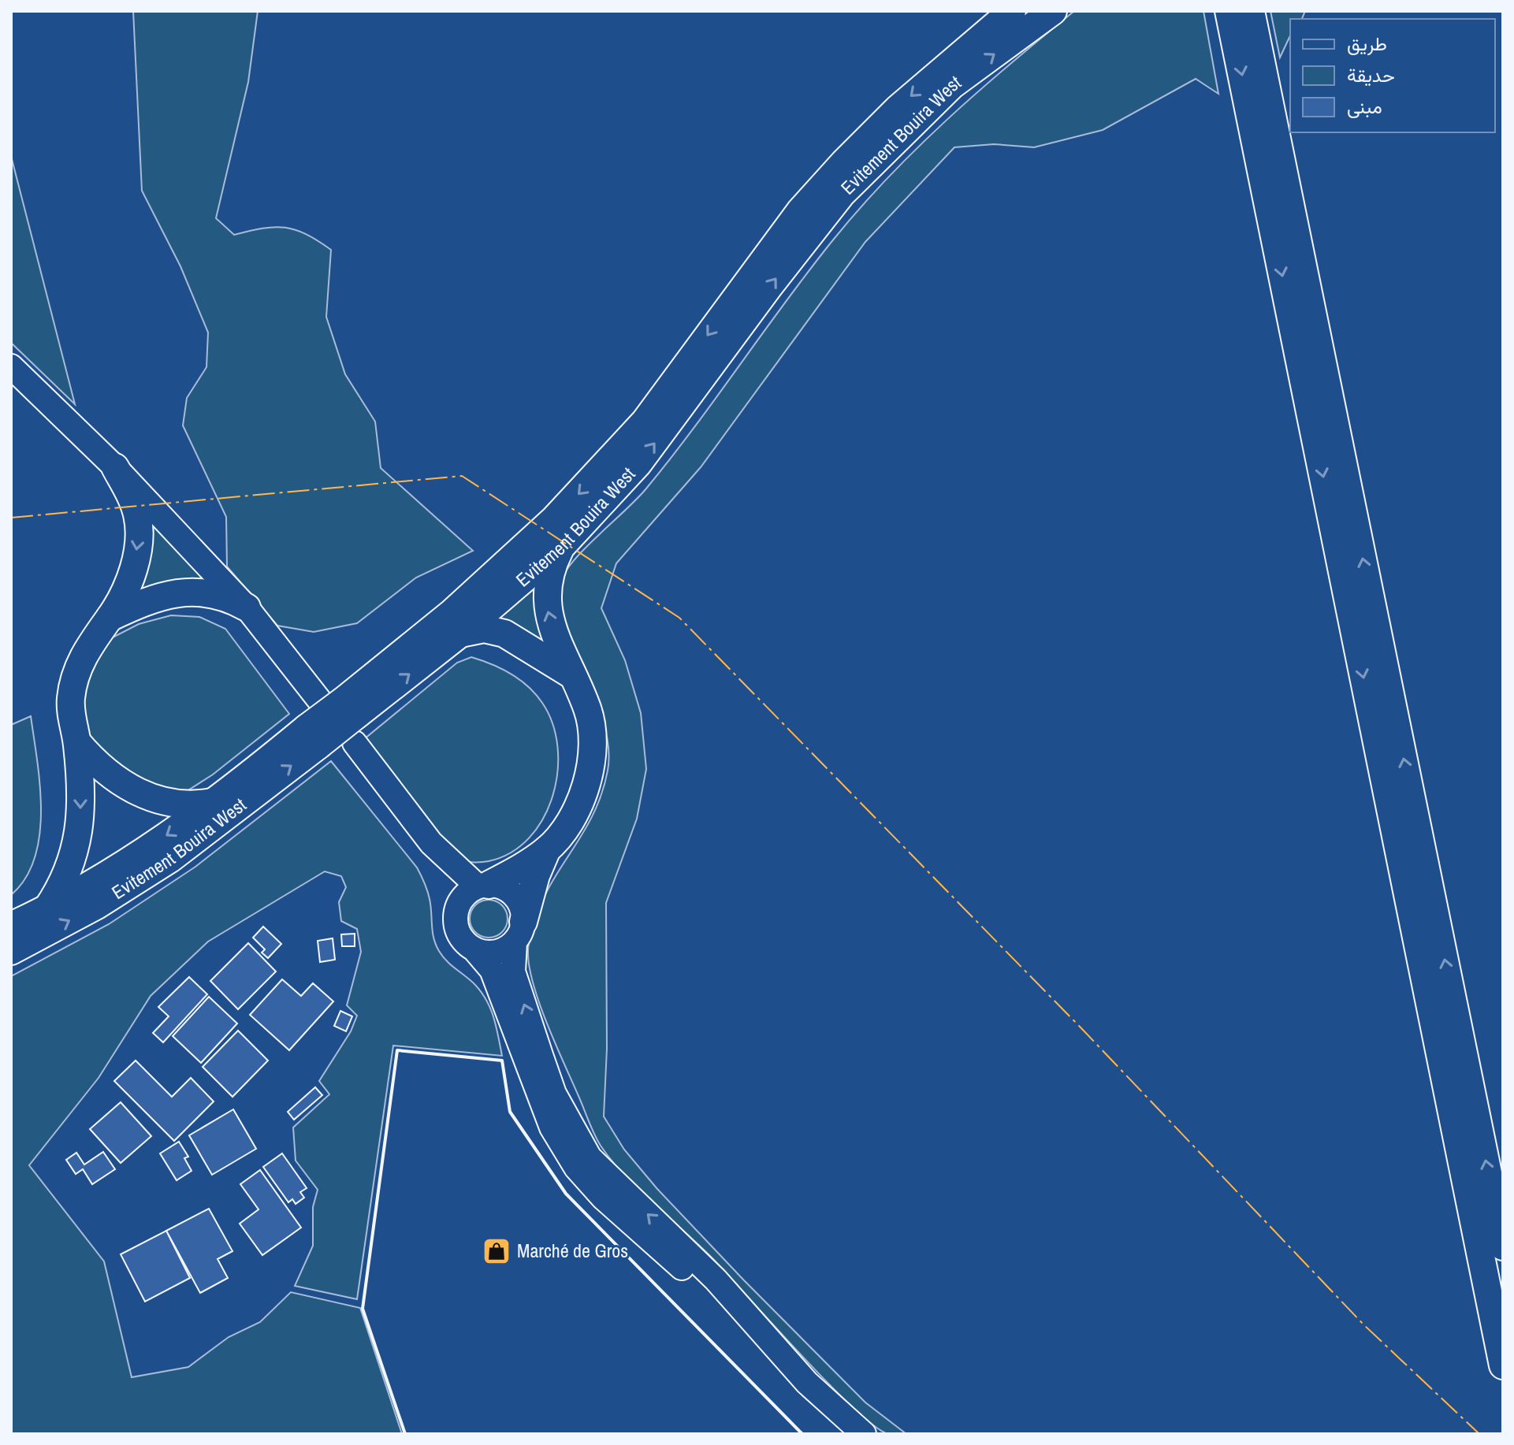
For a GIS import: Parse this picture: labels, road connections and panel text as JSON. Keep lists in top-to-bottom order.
{
  "streets": {
    "highway": ["Evitement Bouira West"]
  },
  "places": {
    "shop": ["Marché de Gros"]
  },
  "legend": ["طريق", "حديقة", "مبنى"]
}
